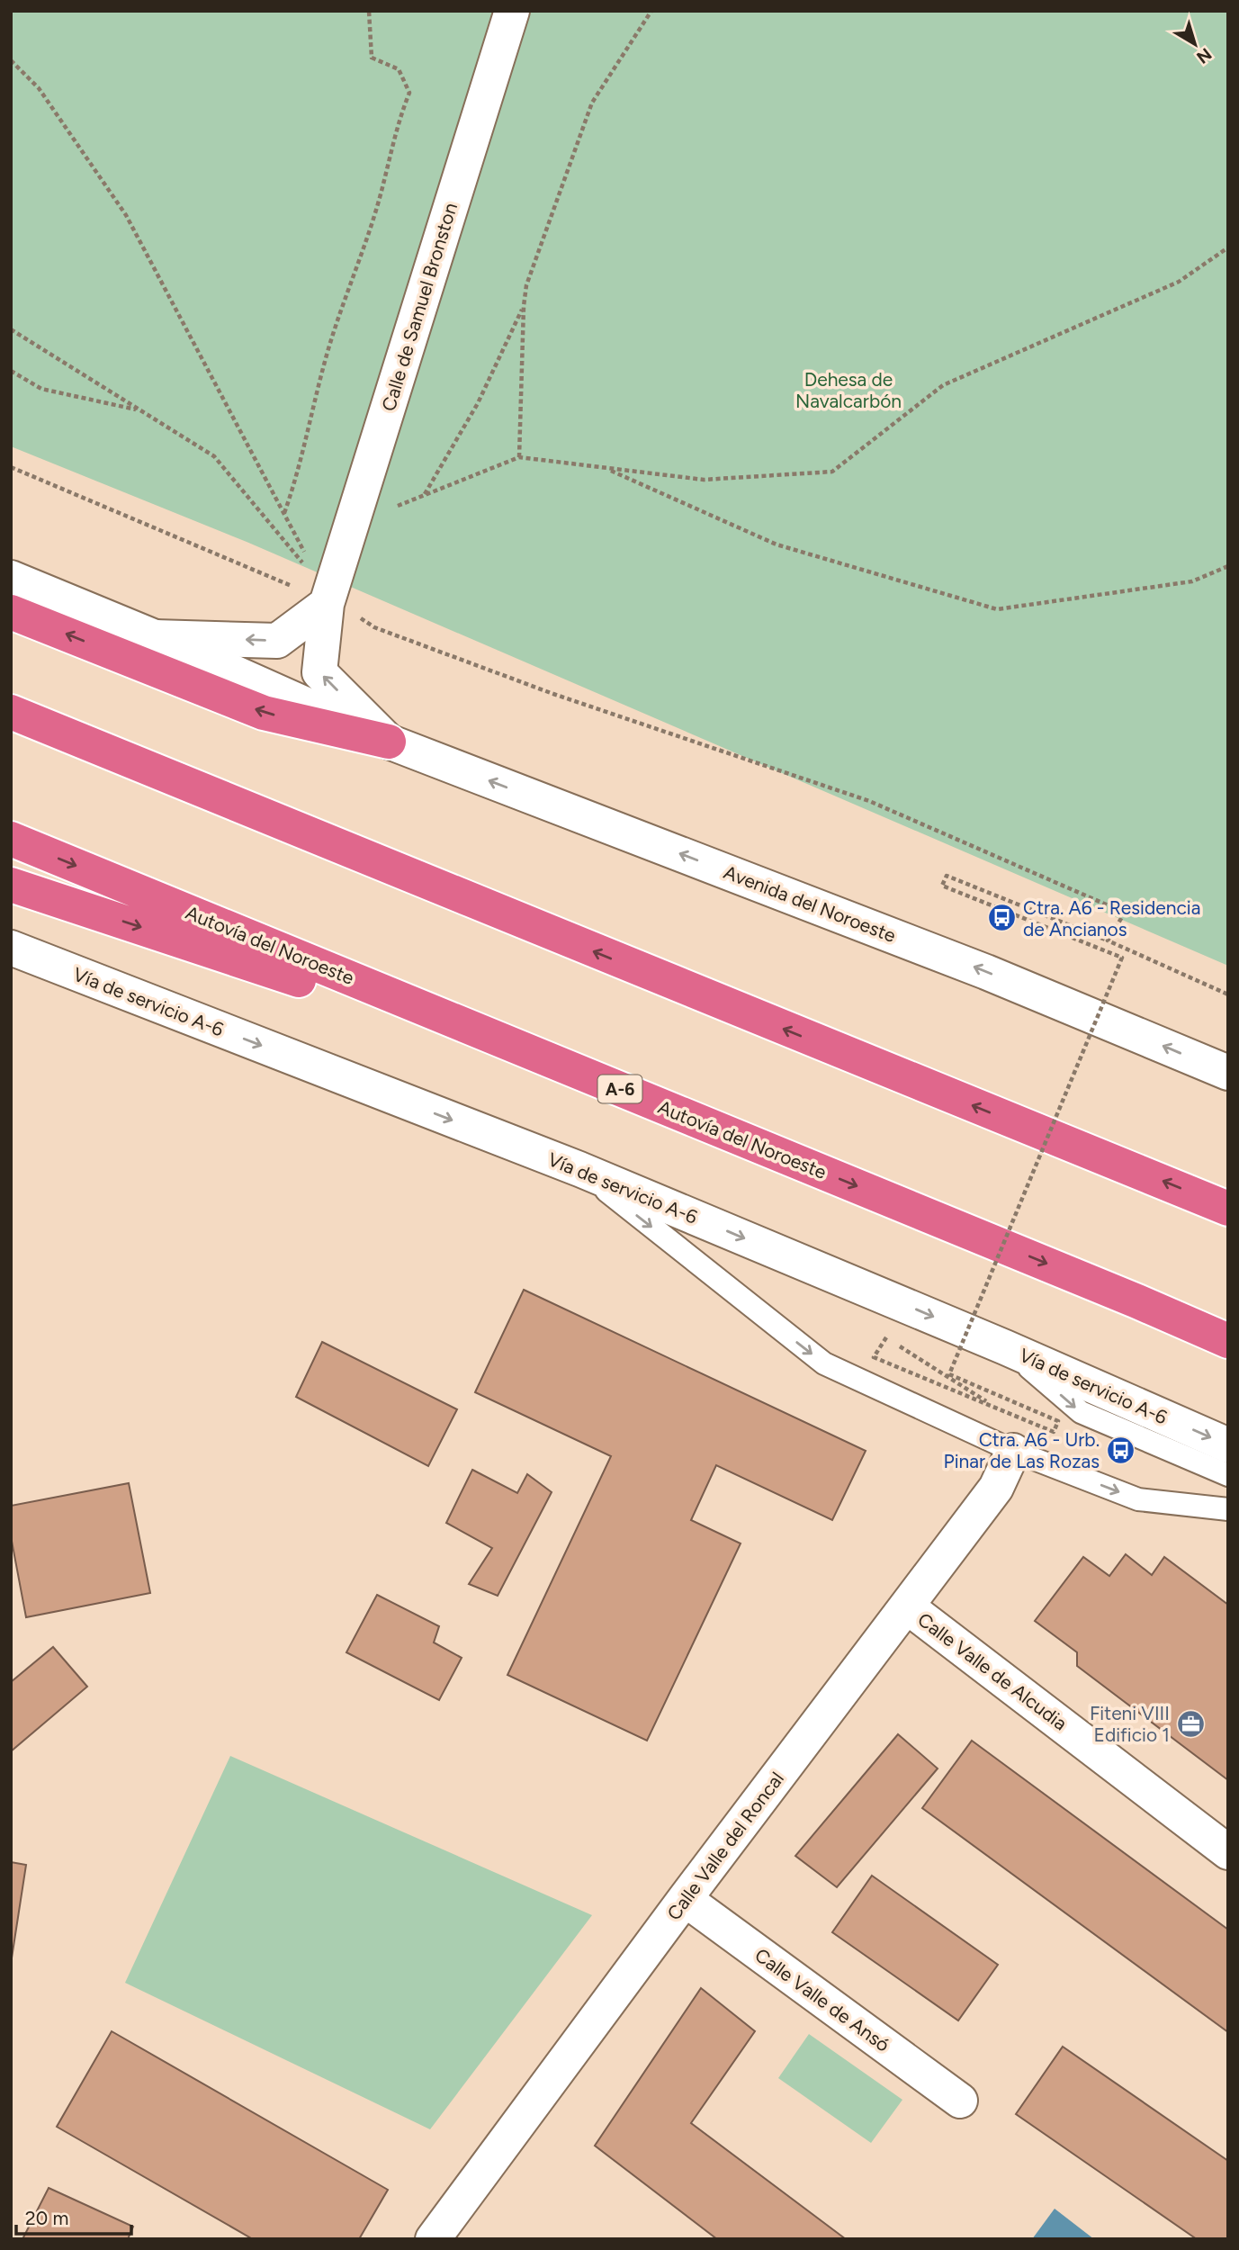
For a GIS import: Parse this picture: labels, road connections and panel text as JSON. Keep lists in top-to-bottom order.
{
  "streets": {
    "highway": ["Autovía del Noroeste", "A-6"],
    "street": [
      "Calle de Samuel Bronston",
      "Avenida del Noroeste",
      "Vía de servicio A-6",
      "Calle Valle de Alcudia",
      "Calle Valle del Roncal",
      "Calle Valle de Ansó"
    ]
  },
  "crossings": [
    ["Calle de Samuel Bronston", "Avenida del Noroeste"],
    ["Calle Valle de Alcudia", "Calle Valle del Roncal"],
    ["Calle Valle del Roncal", "Calle Valle de Ansó"]
  ],
  "one_way": ["Avenida del Noroeste", "Vía de servicio A-6"],
  "parks": ["Dehesa de Navalcarbón"],
  "places": {
    "bus stop": ["Ctra. A6 - Residencia de Ancianos", "Ctra. A6 - Urb. Pinar de Las Rozas"],
    "office": ["Fiteni VIII Edificio 1"]
  },
  "scale_bar": "20 m",
  "north": "bottom right"
}
